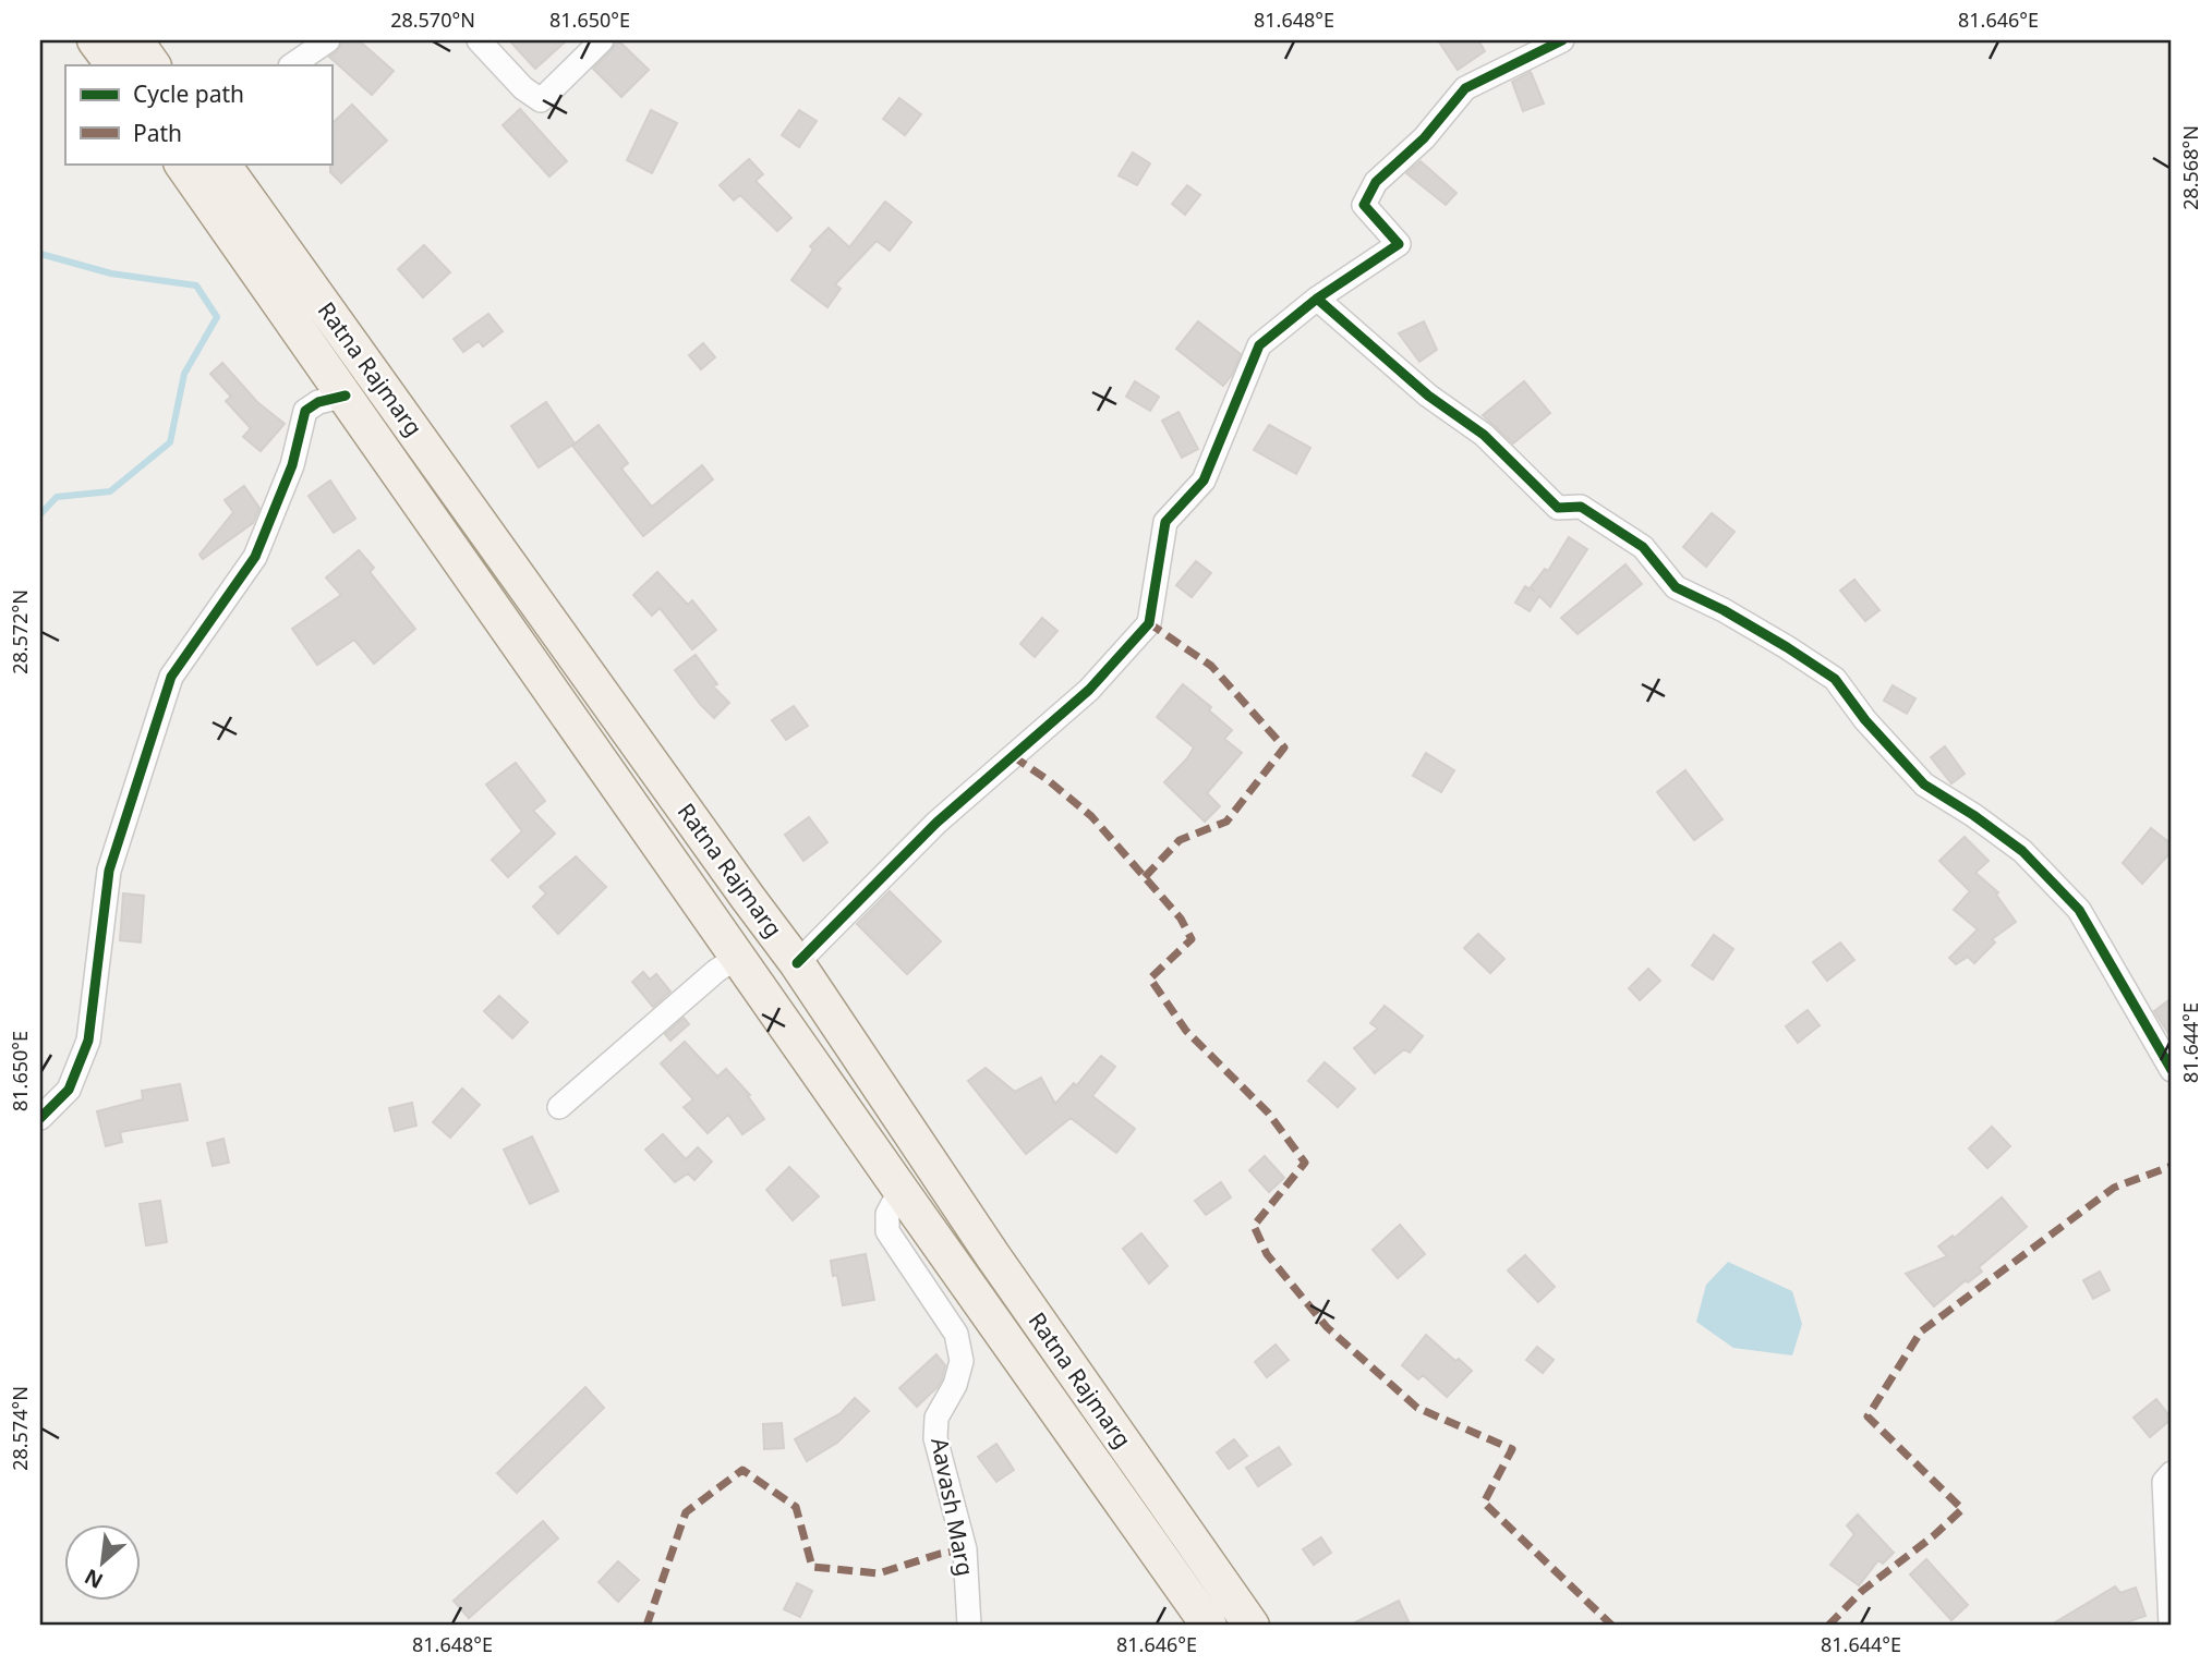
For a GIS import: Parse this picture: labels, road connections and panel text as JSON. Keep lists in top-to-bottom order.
{
  "streets": {
    "main road": ["Ratna Rajmarg"],
    "street": ["Aavash Marg"]
  },
  "crossings": [
    ["Ratna Rajmarg", "Aavash Marg"]
  ],
  "legend": ["Cycle path", "Path"],
  "north": "bottom left",
  "coordinates": [
    "28.570°N",
    "81.650°E",
    "81.648°E",
    "81.646°E",
    "28.568°N",
    "28.572°N",
    "81.644°E",
    "28.574°N"
  ]
}
